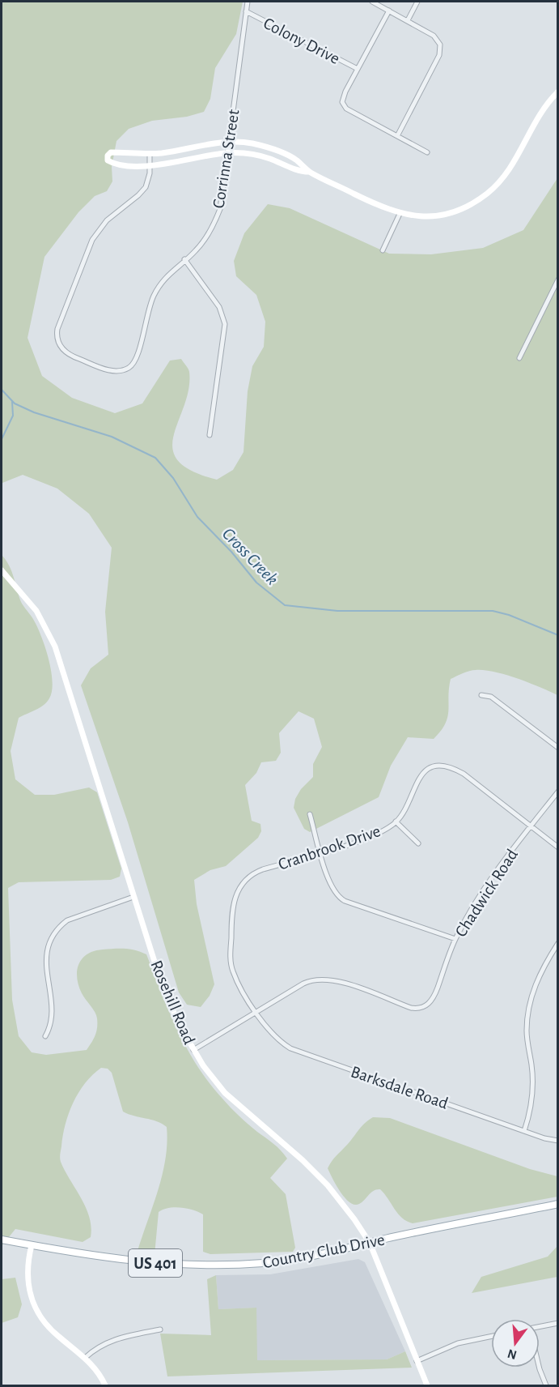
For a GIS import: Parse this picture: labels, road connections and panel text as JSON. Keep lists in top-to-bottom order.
{
  "streets": {
    "main road": ["Rosehill Road", "Country Club Drive", "US 401"],
    "street": [
      "Colony Drive",
      "Corrinna Street",
      "Cranbrook Drive",
      "Chadwick Road",
      "Barksdale Road"
    ]
  },
  "crossings": [
    ["Colony Drive", "Corrinna Street"],
    ["Cranbrook Drive", "Chadwick Road"],
    ["Cranbrook Drive", "Barksdale Road"],
    ["Chadwick Road", "Rosehill Road"],
    ["Chadwick Road", "Barksdale Road"],
    ["Rosehill Road", "Country Club Drive"]
  ],
  "water": ["Cross Creek"],
  "north": "bottom"
}
